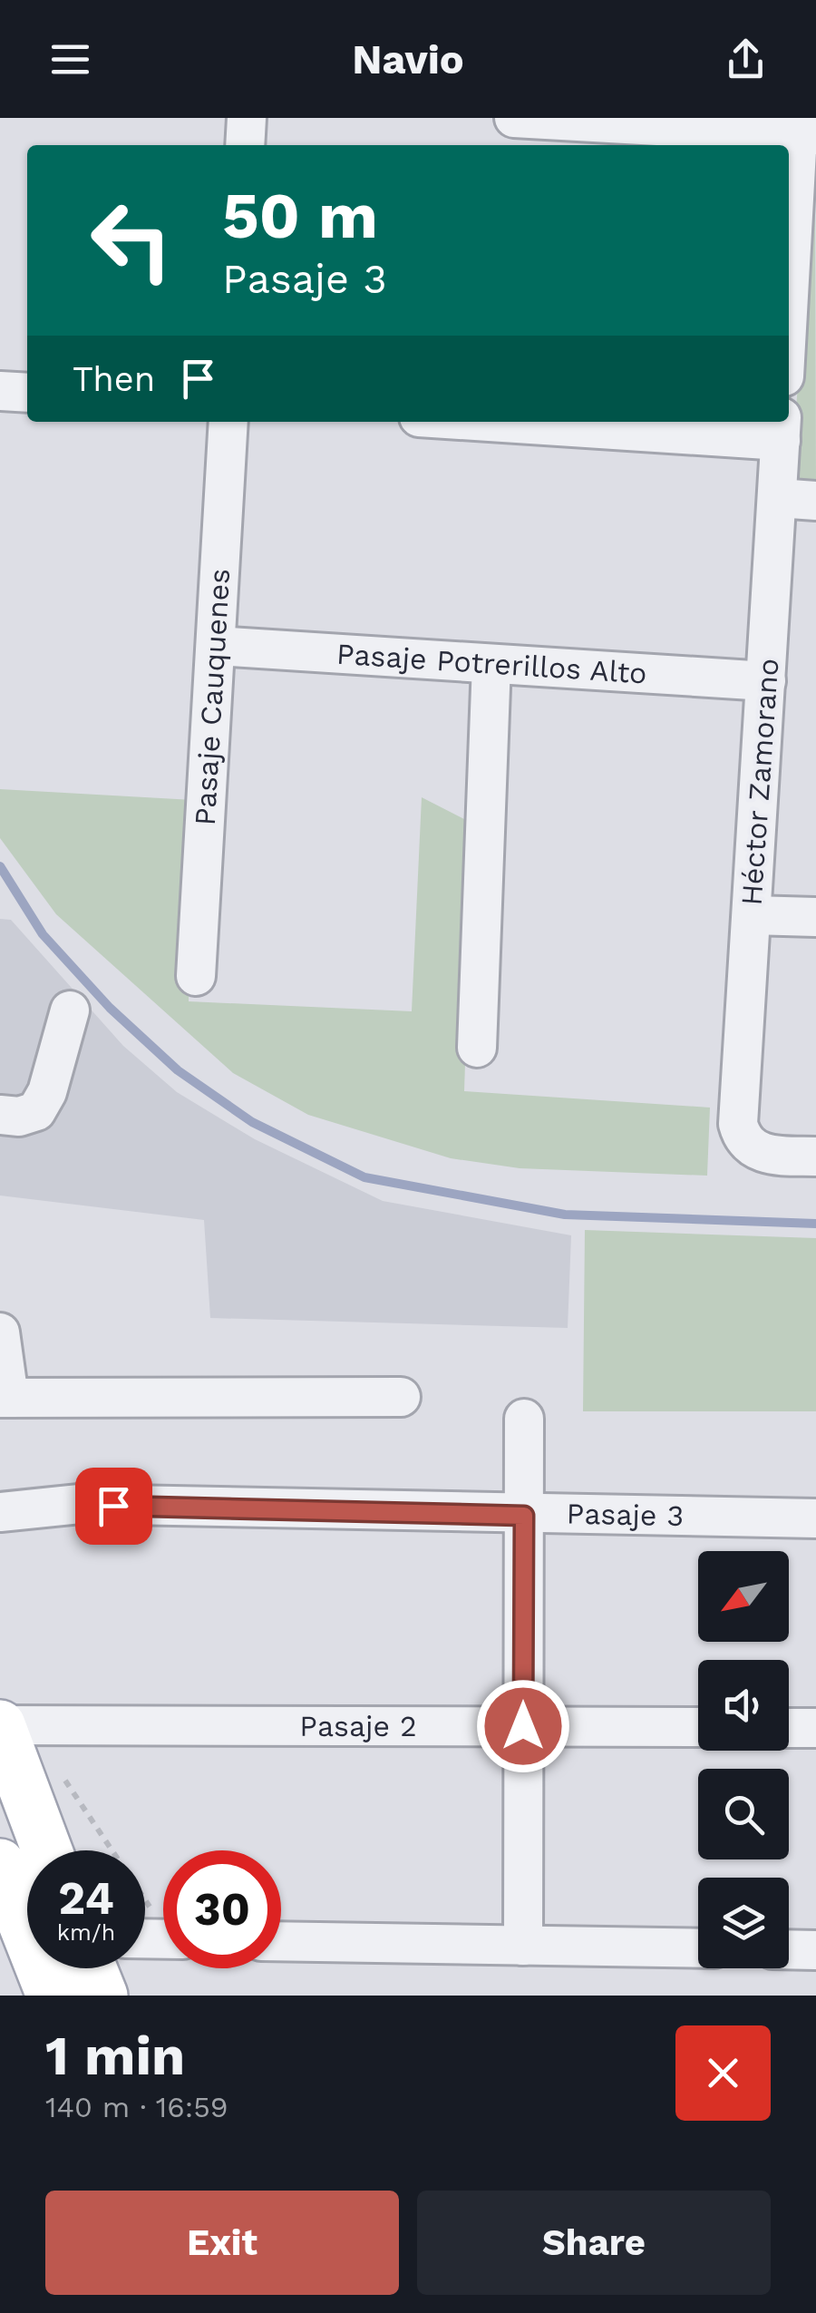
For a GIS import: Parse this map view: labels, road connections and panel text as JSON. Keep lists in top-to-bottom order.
{
  "streets": {
    "street": [
      "Pasaje Potrerillos Alto",
      "Pasaje Cauquenes",
      "Héctor Zamorano",
      "Pasaje 3",
      "Pasaje 2"
    ]
  },
  "crossings": [
    ["Pasaje Potrerillos Alto", "Pasaje Cauquenes"],
    ["Pasaje Potrerillos Alto", "Héctor Zamorano"]
  ],
  "north": "bottom left",
  "page": {
    "header": "Navio",
    "turn": ["50 m", "Pasaje 3"],
    "then": "Then",
    "speed": "24 km/h",
    "limit": "30",
    "heading": ["1 min", "140 m · 16:59"],
    "buttons": ["Exit", "Share"]
  }
}
